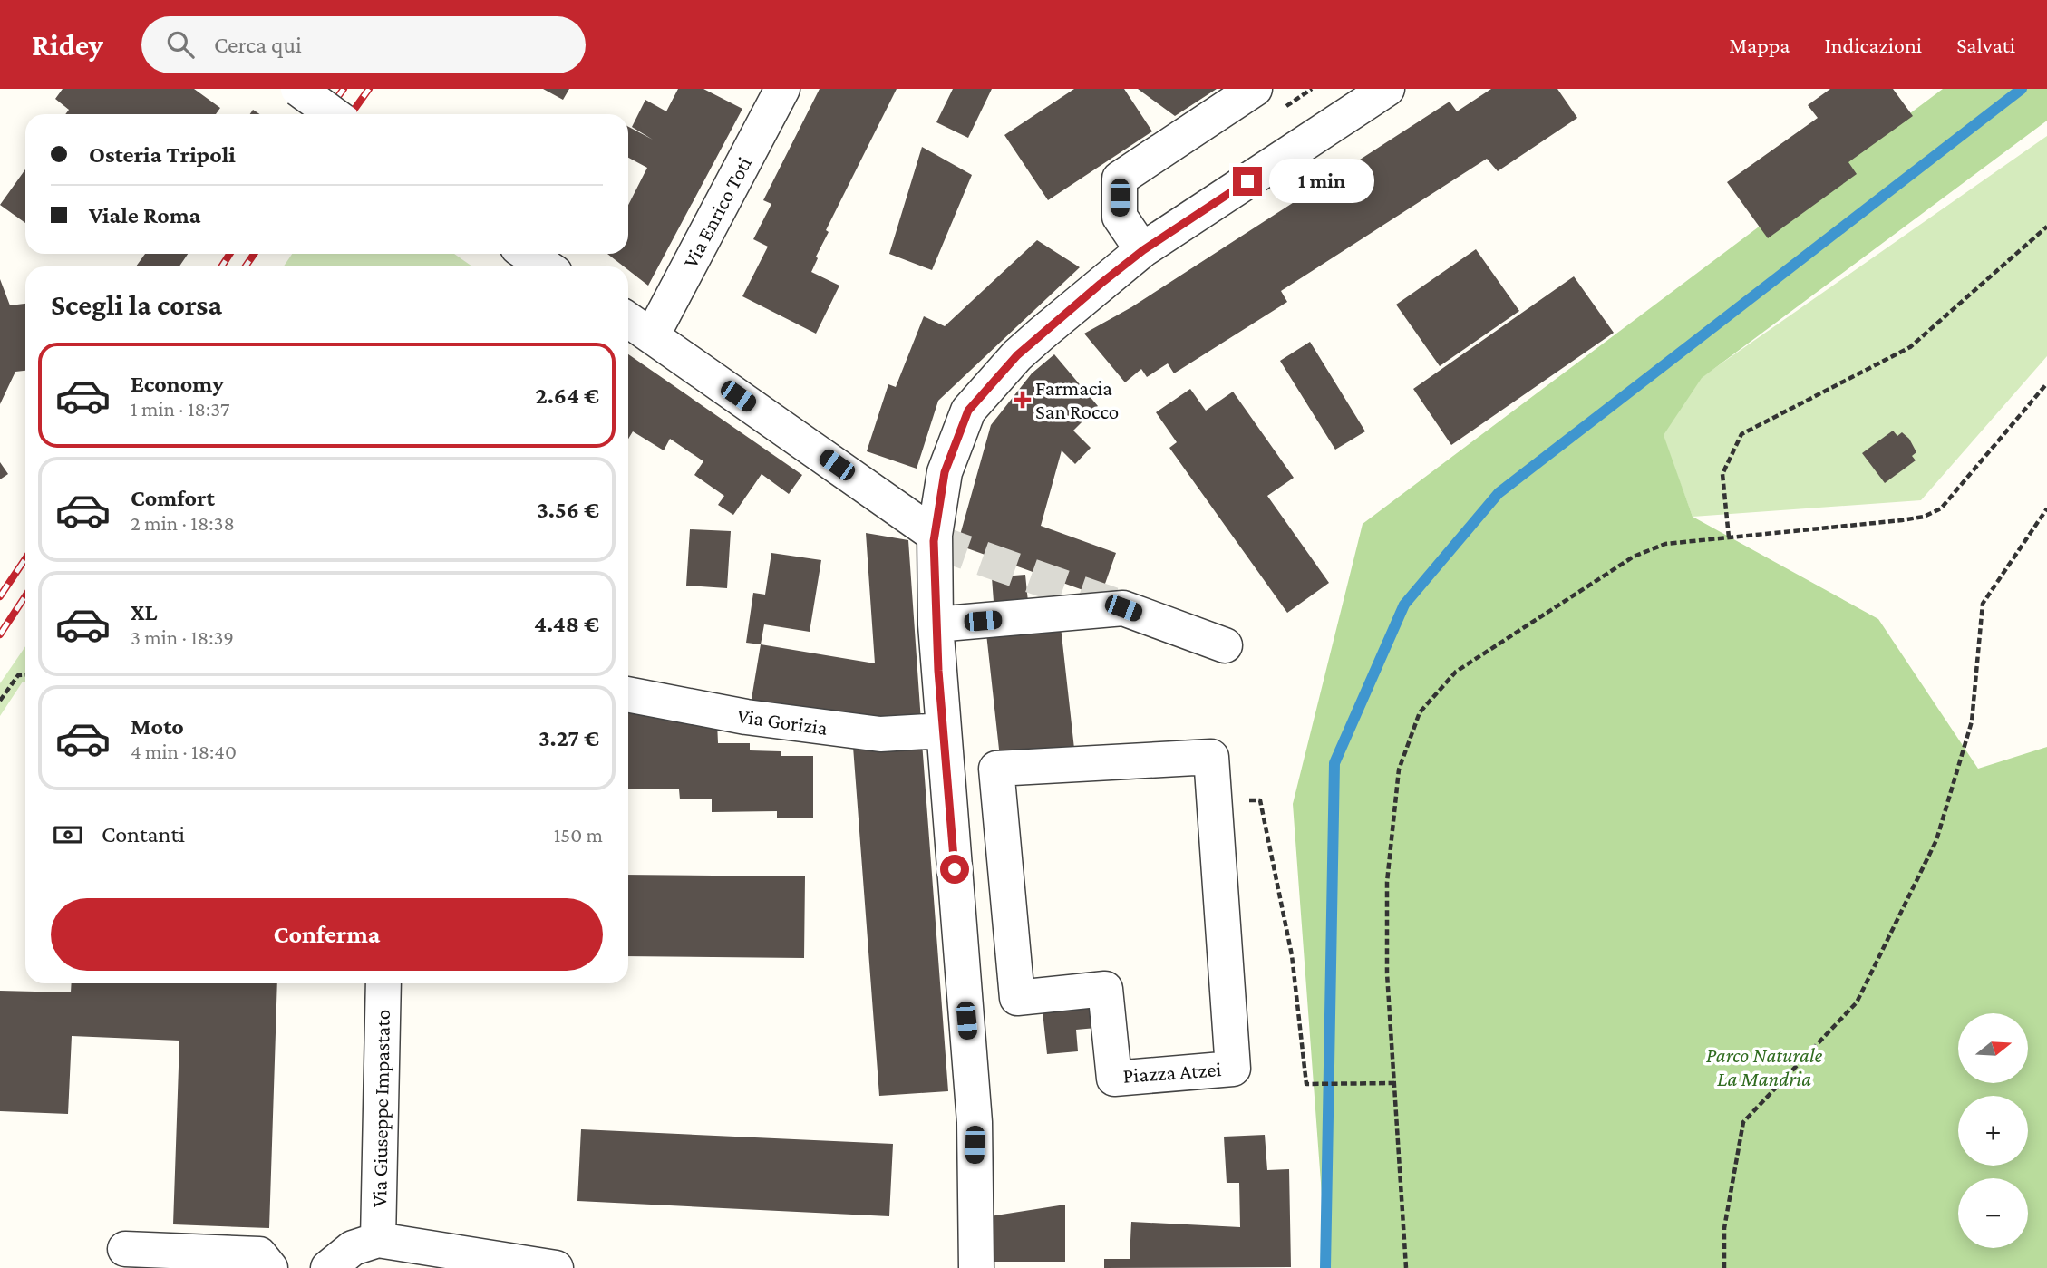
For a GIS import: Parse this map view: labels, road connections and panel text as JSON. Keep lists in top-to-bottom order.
{
  "streets": {
    "street": [
      "Via Enrico Toti",
      "Via Gorizia",
      "Piazza Atzei",
      "Via Giuseppe Impastato"
    ]
  },
  "parks": ["Parco Naturale La Mandria"],
  "places": {
    "health": ["Farmacia San Rocco"]
  },
  "north": "right",
  "page": {
    "header": "Ridey",
    "search": "Cerca qui",
    "nav": ["Mappa", "Indicazioni", "Salvati"],
    "banner": ["Osteria Tripoli", "Viale Roma"],
    "bubble": "1 min",
    "heading": "Scegli la corsa",
    "list": [
      {
        "name": "Economy",
        "note": "1 min · 18:37",
        "value": "2.64 €"
      },
      {
        "name": "Comfort",
        "note": "2 min · 18:38",
        "value": "3.56 €"
      },
      {
        "name": "XL",
        "note": "3 min · 18:39",
        "value": "4.48 €"
      },
      {
        "name": "Moto",
        "note": "4 min · 18:40",
        "value": "3.27 €"
      }
    ],
    "pay": ["Contanti", "150 m"],
    "buttons": "Conferma",
    "map_buttons": ["+", "−"]
  }
}
